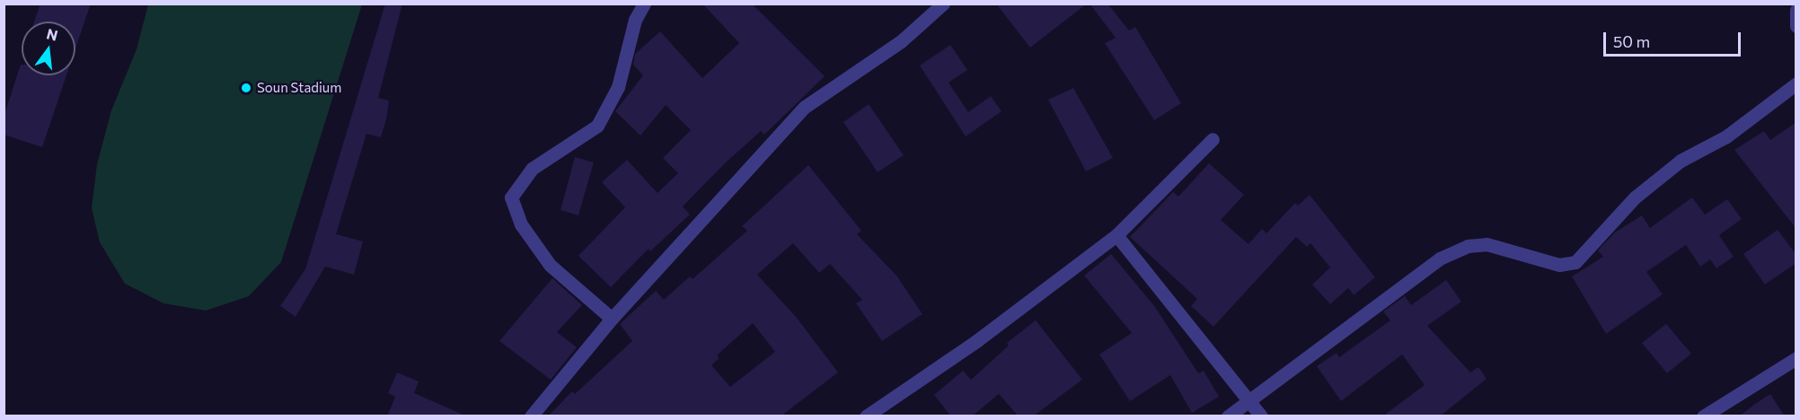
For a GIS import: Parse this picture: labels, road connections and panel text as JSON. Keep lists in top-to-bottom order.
{
  "places": ["Soun Stadium"],
  "scale_bar": "50 m",
  "north": "top"
}
